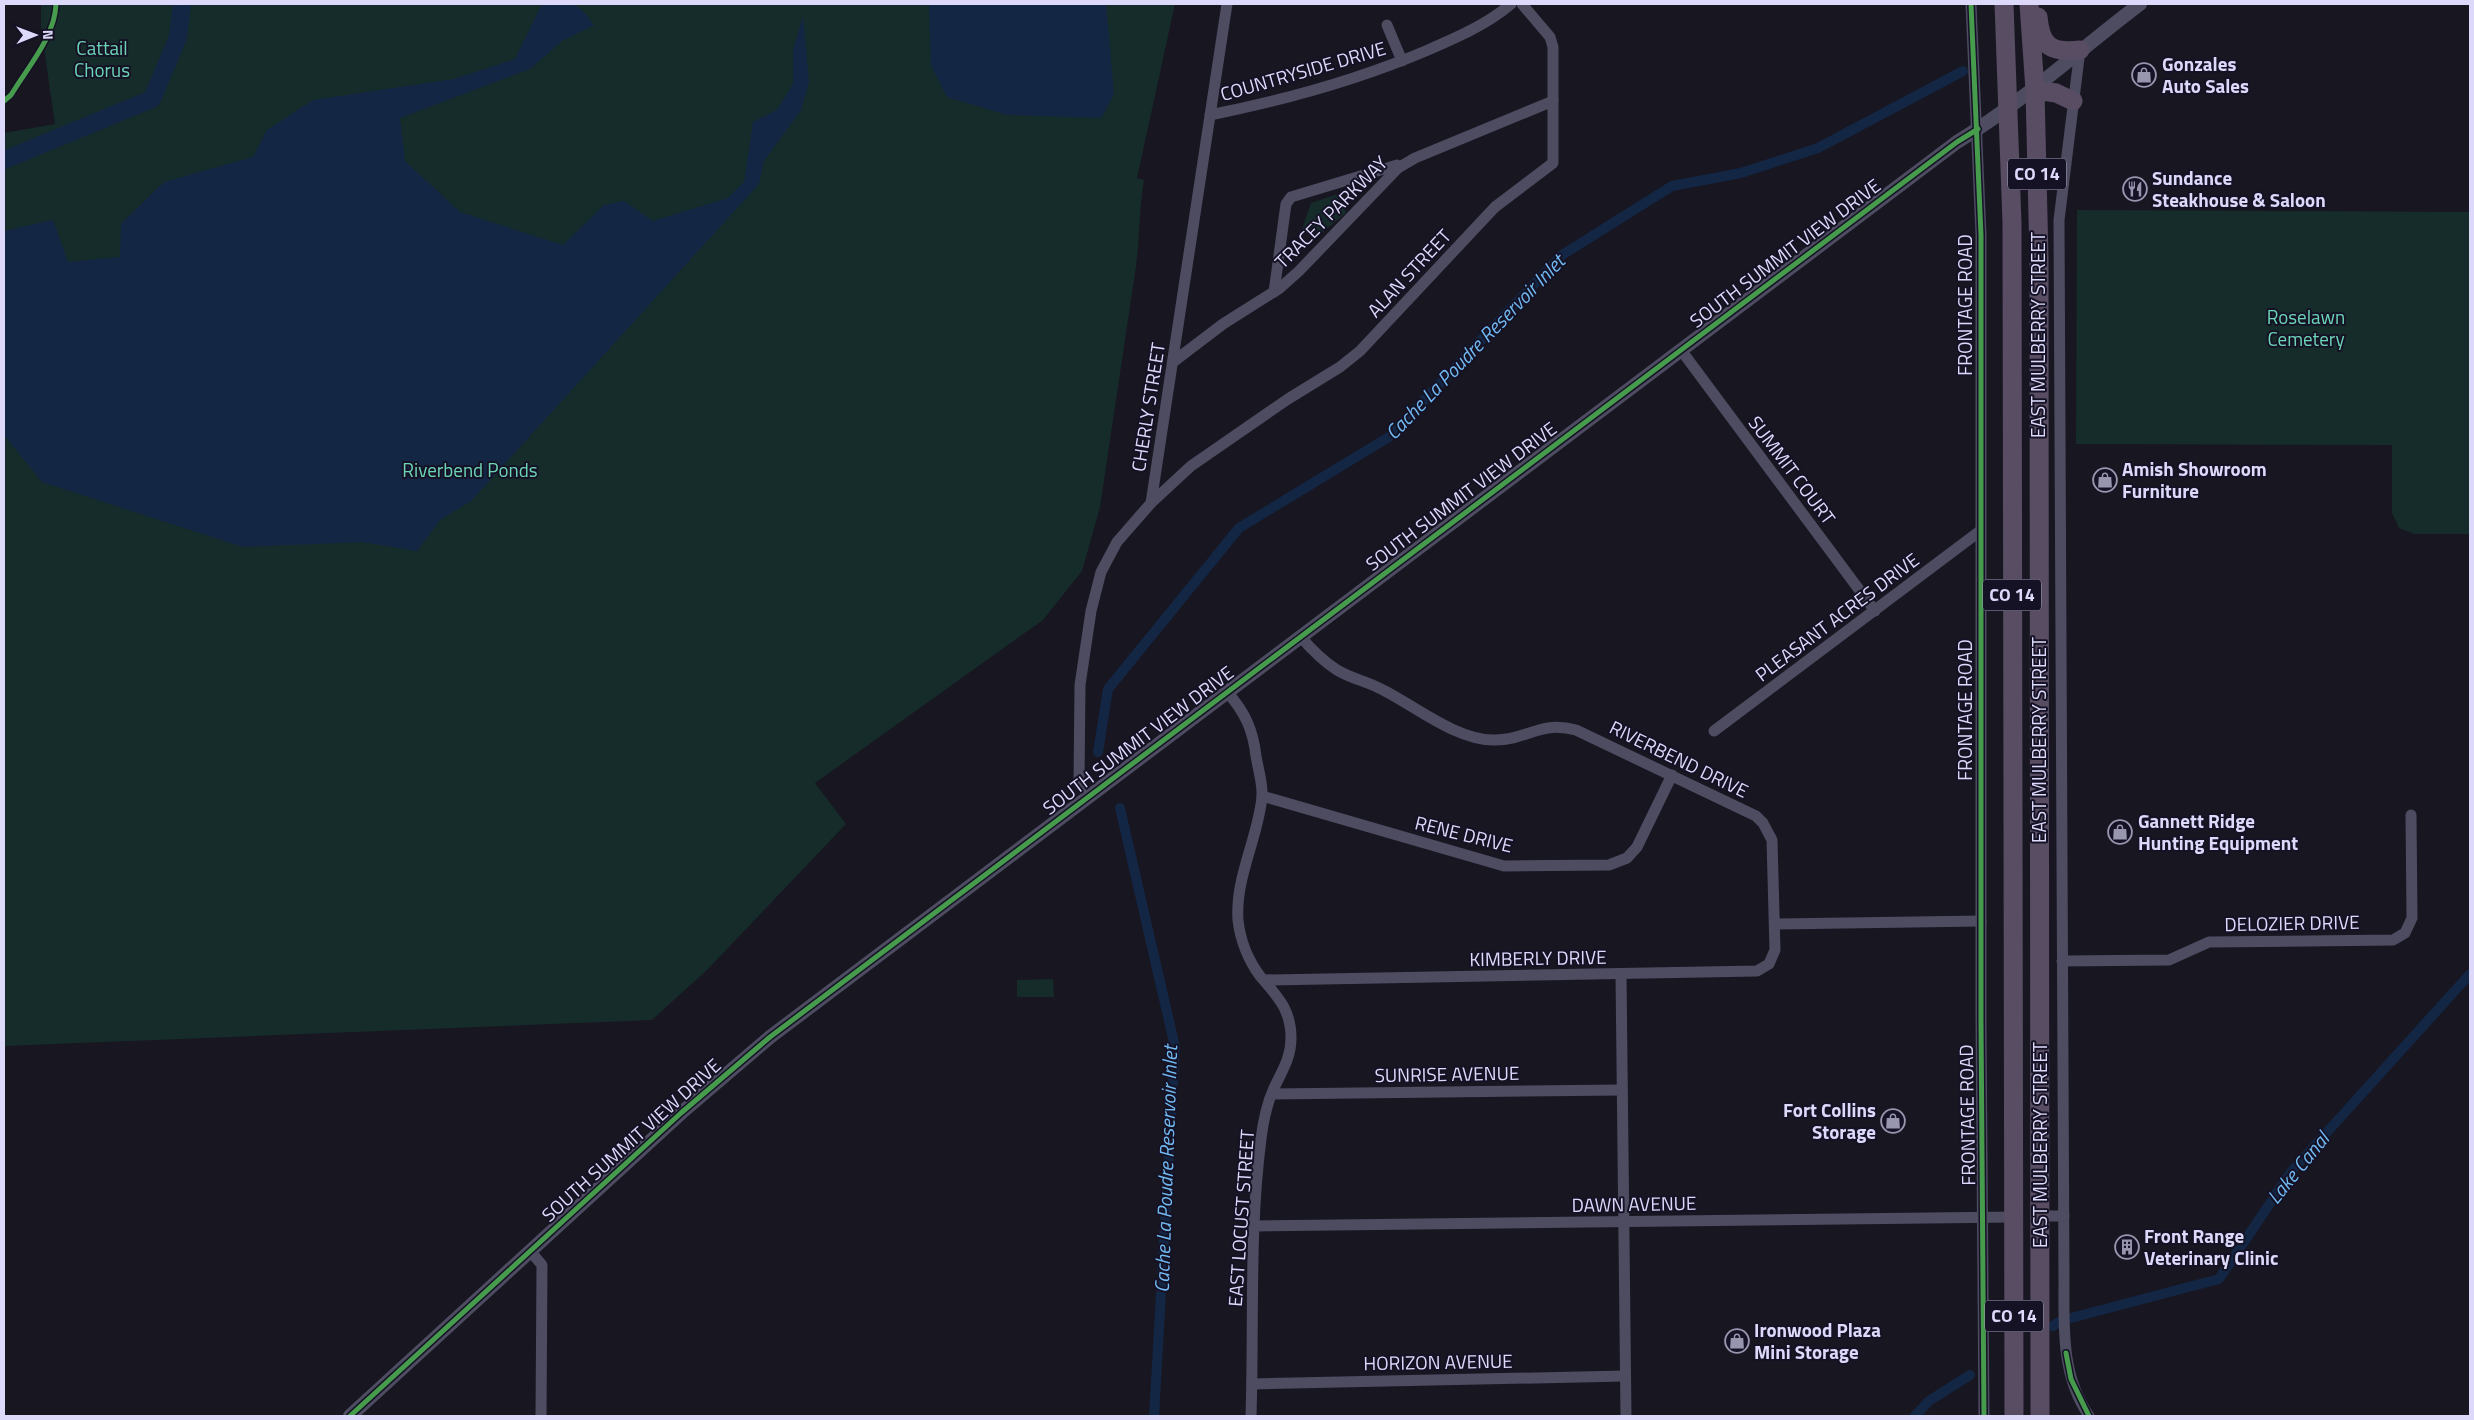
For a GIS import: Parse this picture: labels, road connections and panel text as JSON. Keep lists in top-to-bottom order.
{
  "streets": {
    "highway": ["CO 14", "EAST MULBERRY STREET"],
    "street": [
      "COUNTRYSIDE DRIVE",
      "TRACEY PARKWAY",
      "SOUTH SUMMIT VIEW DRIVE",
      "ALAN STREET",
      "FRONTAGE ROAD",
      "CHERLY STREET",
      "SUMMIT COURT",
      "PLEASANT ACRES DRIVE",
      "RIVERBEND DRIVE",
      "RENE DRIVE",
      "DELOZIER DRIVE",
      "KIMBERLY DRIVE",
      "SUNRISE AVENUE",
      "DAWN AVENUE",
      "EAST LOCUST STREET",
      "HORIZON AVENUE"
    ]
  },
  "crossings": [
    ["COUNTRYSIDE DRIVE", "CHERLY STREET"],
    ["TRACEY PARKWAY", "ALAN STREET"],
    ["TRACEY PARKWAY", "CHERLY STREET"],
    ["SOUTH SUMMIT VIEW DRIVE", "FRONTAGE ROAD"],
    ["SOUTH SUMMIT VIEW DRIVE", "EAST MULBERRY STREET"],
    ["SOUTH SUMMIT VIEW DRIVE", "SUMMIT COURT"],
    ["SOUTH SUMMIT VIEW DRIVE", "RIVERBEND DRIVE"],
    ["SOUTH SUMMIT VIEW DRIVE", "EAST LOCUST STREET"],
    ["ALAN STREET", "CHERLY STREET"],
    ["FRONTAGE ROAD", "PLEASANT ACRES DRIVE"],
    ["FRONTAGE ROAD", "DAWN AVENUE"],
    ["EAST MULBERRY STREET", "DAWN AVENUE"],
    ["SUMMIT COURT", "PLEASANT ACRES DRIVE"],
    ["RIVERBEND DRIVE", "RENE DRIVE"],
    ["RIVERBEND DRIVE", "KIMBERLY DRIVE"],
    ["RENE DRIVE", "EAST LOCUST STREET"],
    ["KIMBERLY DRIVE", "EAST LOCUST STREET"],
    ["SUNRISE AVENUE", "EAST LOCUST STREET"],
    ["DAWN AVENUE", "EAST LOCUST STREET"],
    ["EAST LOCUST STREET", "HORIZON AVENUE"]
  ],
  "water": ["Cache La Poudre Reservoir Inlet", "Lake Canal"],
  "parks": ["Cattail Chorus", "Roselawn Cemetery", "Riverbend Ponds"],
  "places": {
    "shop": [
      "Gonzales Auto Sales",
      "Amish Showroom Furniture",
      "Gannett Ridge Hunting Equipment",
      "Fort Collins Storage",
      "Ironwood Plaza Mini Storage"
    ],
    "restaurant": ["Sundance Steakhouse & Saloon"],
    "building": ["Front Range Veterinary Clinic"]
  },
  "north": "right"
}
